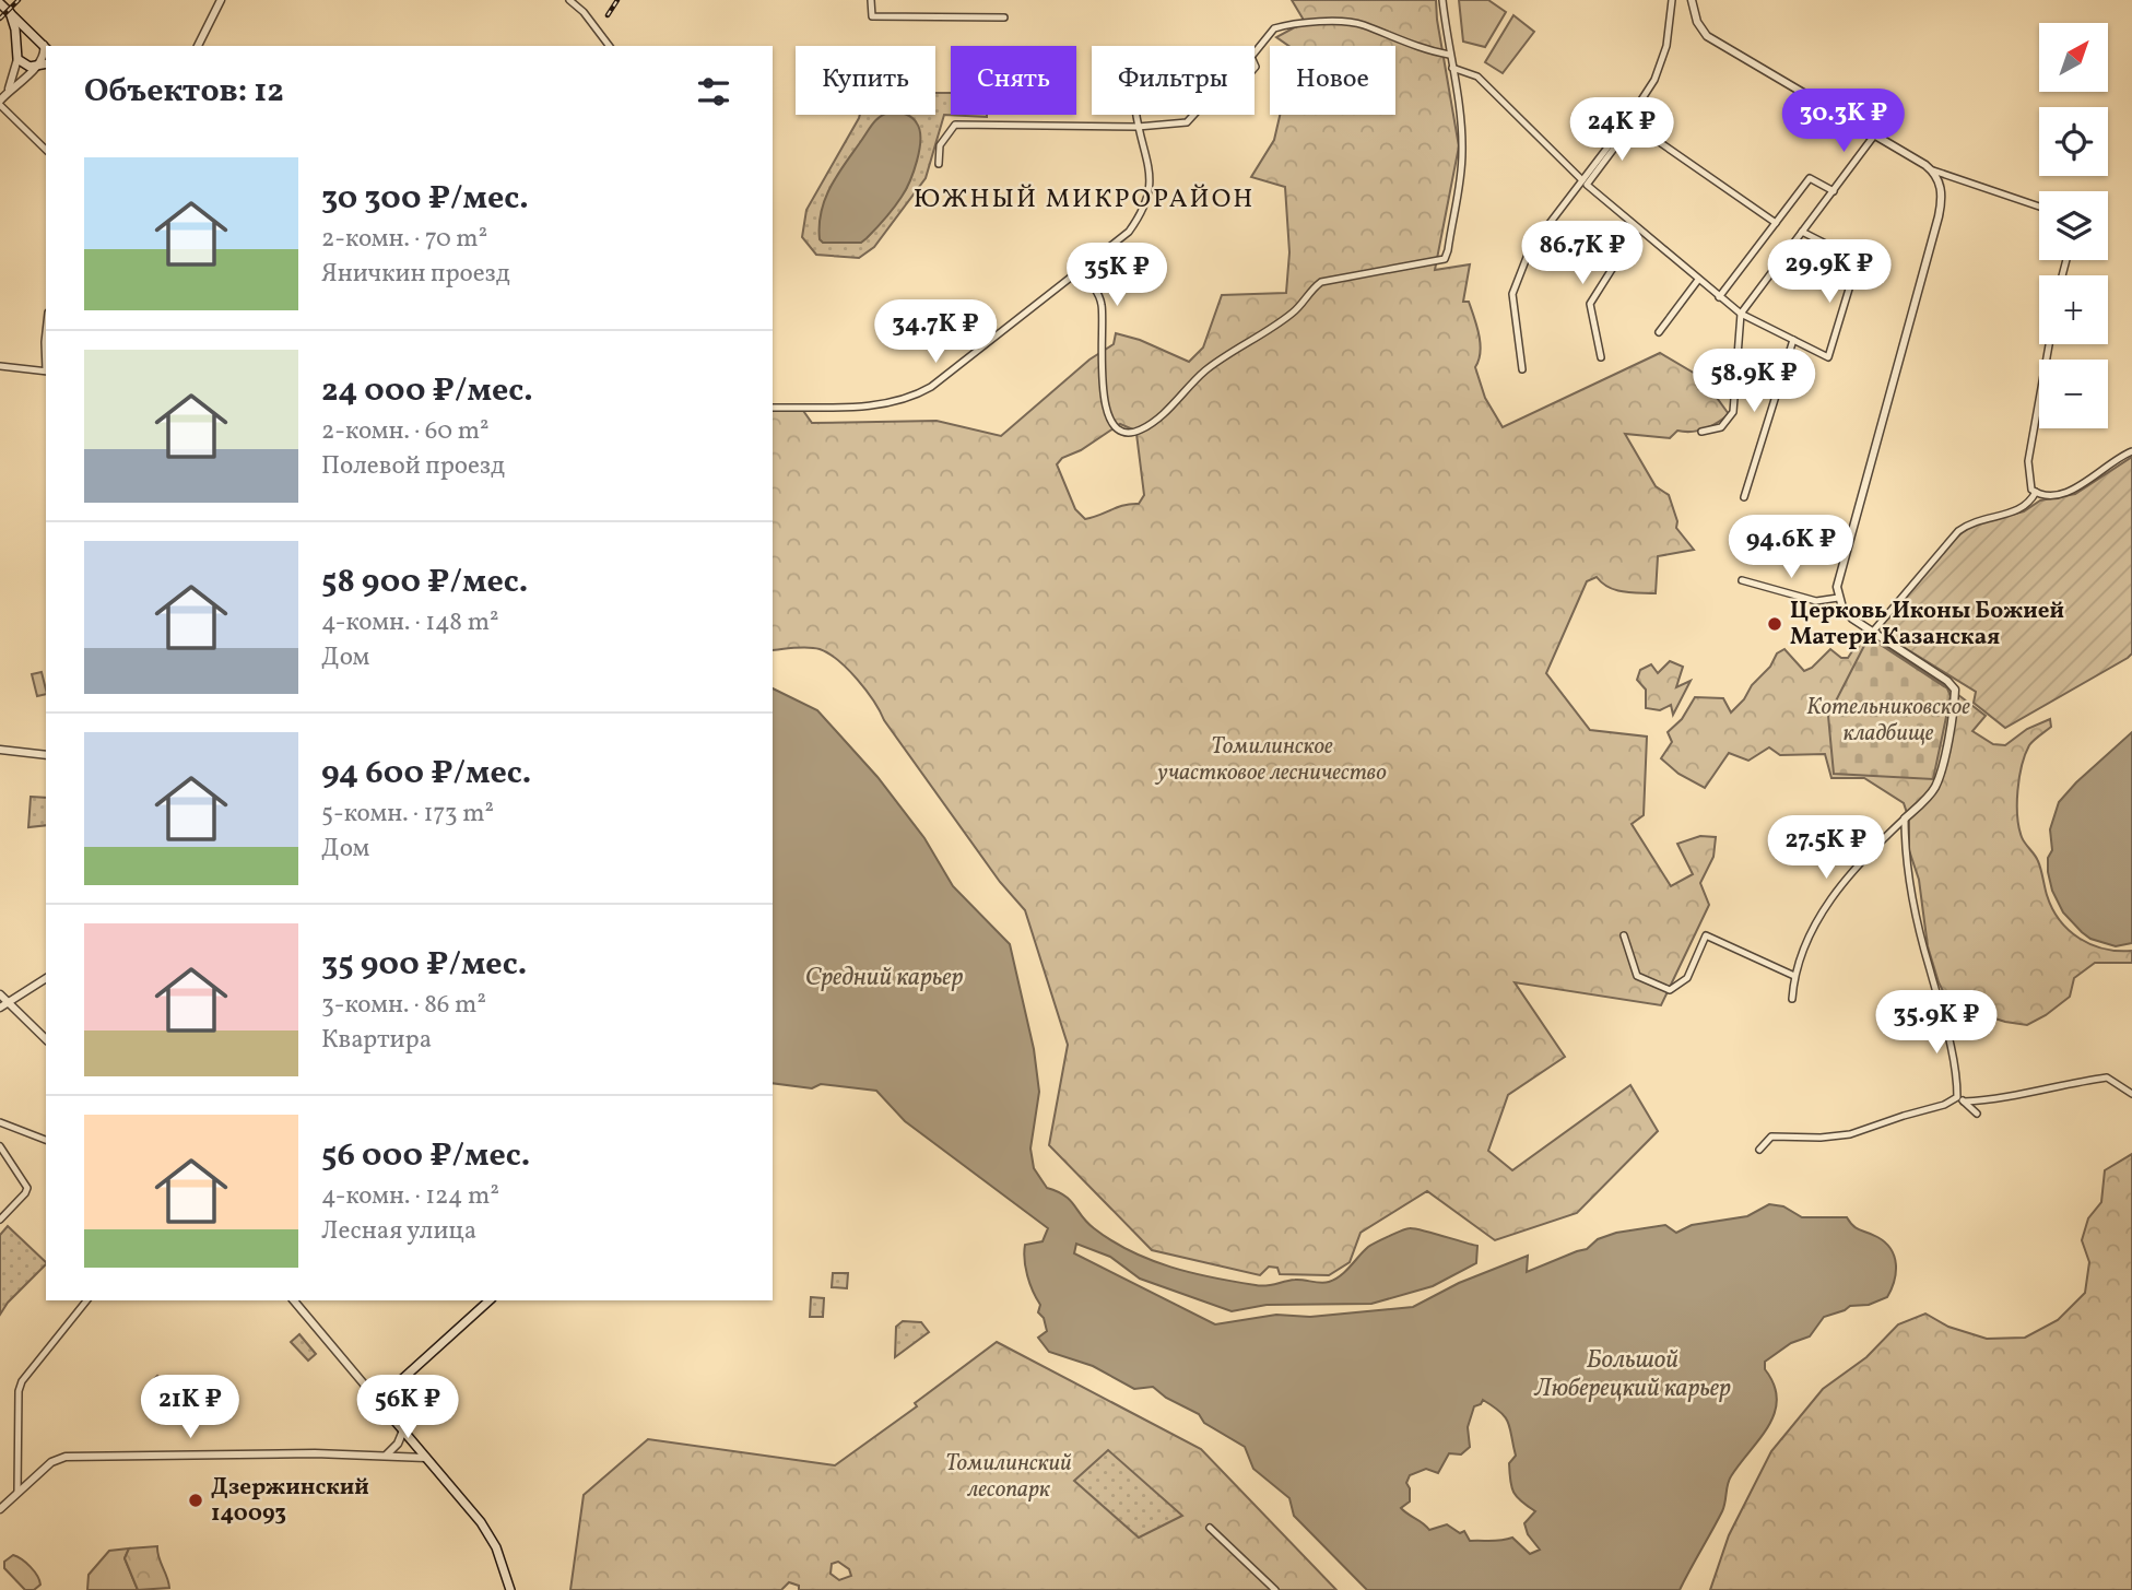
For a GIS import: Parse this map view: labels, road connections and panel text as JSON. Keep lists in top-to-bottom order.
{
  "districts": ["ЮЖНЫЙ МИКРОРАЙОН"],
  "water": ["Средний карьер", "Большой Люберецкий карьер"],
  "parks": ["Котельниковское кладбище", "Томилинское участковое лесничество", "Томилинский лесопарк"],
  "places": ["Церковь Иконы Божией Матери Казанская", "Дзержинский 140093"],
  "north": "top right",
  "page": {
    "map_buttons": ["+", "−"],
    "chip": [
      "Купить",
      "Снять",
      "Фильтры",
      "Новое"
    ],
    "heading": "Объектов: 12",
    "price": [
      "30.3K ₽",
      "24K ₽",
      "86.7K ₽",
      "29.9K ₽",
      "35K ₽",
      "34.7K ₽",
      "58.9K ₽",
      "94.6K ₽",
      "27.5K ₽",
      "35.9K ₽",
      "21K ₽",
      "56K ₽"
    ],
    "list": [
      {
        "name": "30 300 ₽/мес.",
        "note": "2-комн. · 70 m² · Яничкин проезд"
      },
      {
        "name": "24 000 ₽/мес.",
        "note": "2-комн. · 60 m² · Полевой проезд"
      },
      {
        "name": "58 900 ₽/мес.",
        "note": "4-комн. · 148 m² · Дом"
      },
      {
        "name": "94 600 ₽/мес.",
        "note": "5-комн. · 173 m² · Дом"
      },
      {
        "name": "35 900 ₽/мес.",
        "note": "3-комн. · 86 m² · Квартира"
      },
      {
        "name": "56 000 ₽/мес.",
        "note": "4-комн. · 124 m² · Лесная улица"
      }
    ]
  }
}
